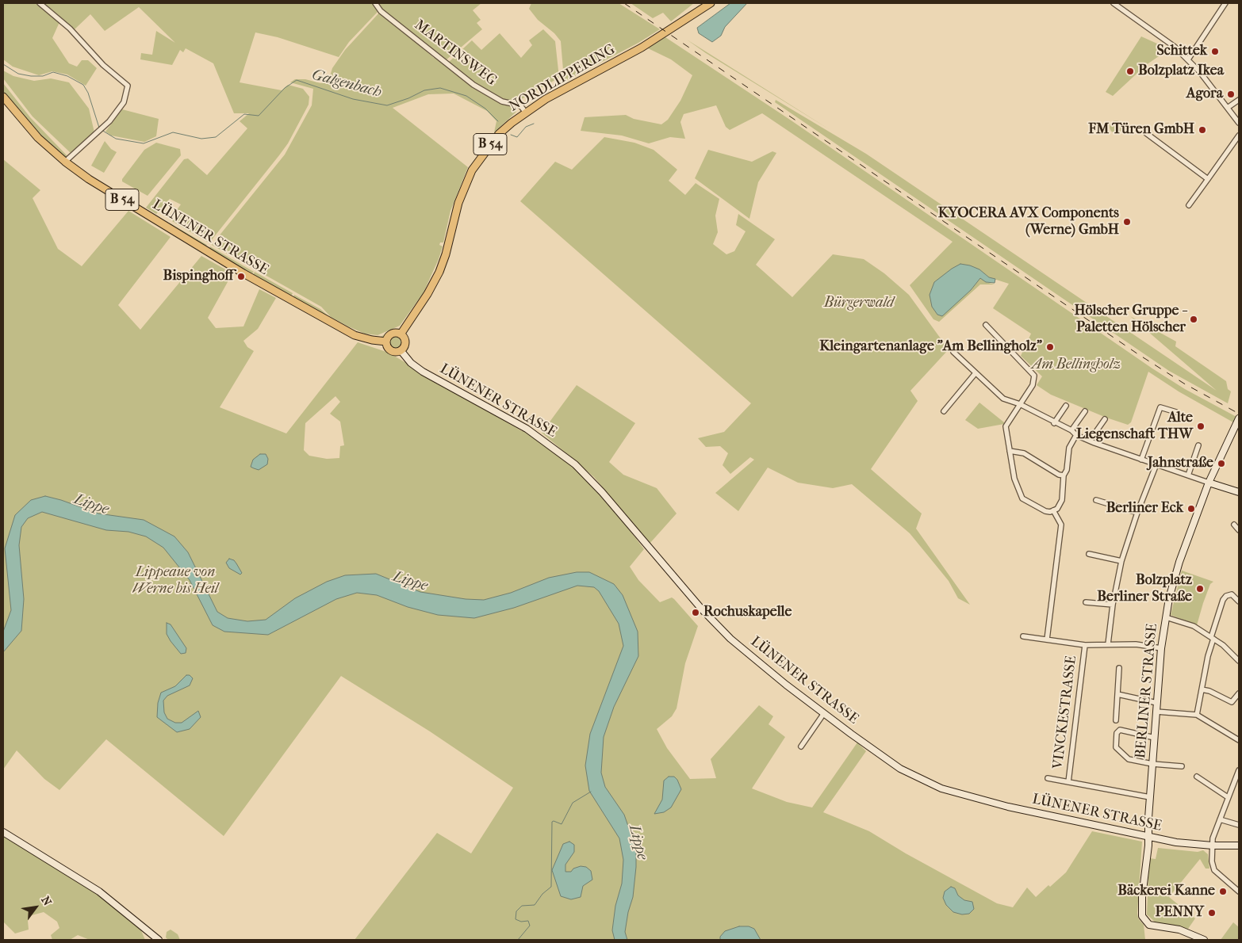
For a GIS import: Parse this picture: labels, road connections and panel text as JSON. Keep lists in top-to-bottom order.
{
  "streets": {
    "main road": [
      "NORDLIPPERING",
      "B 54",
      "LÜNENER STRASSE",
      "BERLINER STRASSE"
    ],
    "street": ["MARTINSWEG", "VINCKESTRASSE"]
  },
  "crossings": [
    ["MARTINSWEG", "NORDLIPPERING"],
    ["NORDLIPPERING", "LÜNENER STRASSE"],
    ["LÜNENER STRASSE", "BERLINER STRASSE"]
  ],
  "water": ["Galgenbach", "Lippe"],
  "parks": ["Bürgerwald", "Am Bellingholz", "Lippeaue von Werne bis Heil"],
  "places": [
    "Schittek",
    "Bolzplatz Ikea",
    "Agora",
    "FM Türen GmbH",
    "KYOCERA AVX Components (Werne) GmbH",
    "Bispinghoff",
    "Hölscher Gruppe - Paletten Hölscher",
    "Kleingartenanlage \"Am Bellingholz\"",
    "Alte Liegenschaft THW",
    "Jahnstraße",
    "Berliner Eck",
    "Bolzplatz Berliner Straße",
    "Rochuskapelle",
    "Bäckerei Kanne",
    "PENNY"
  ],
  "north": "top right"
}
